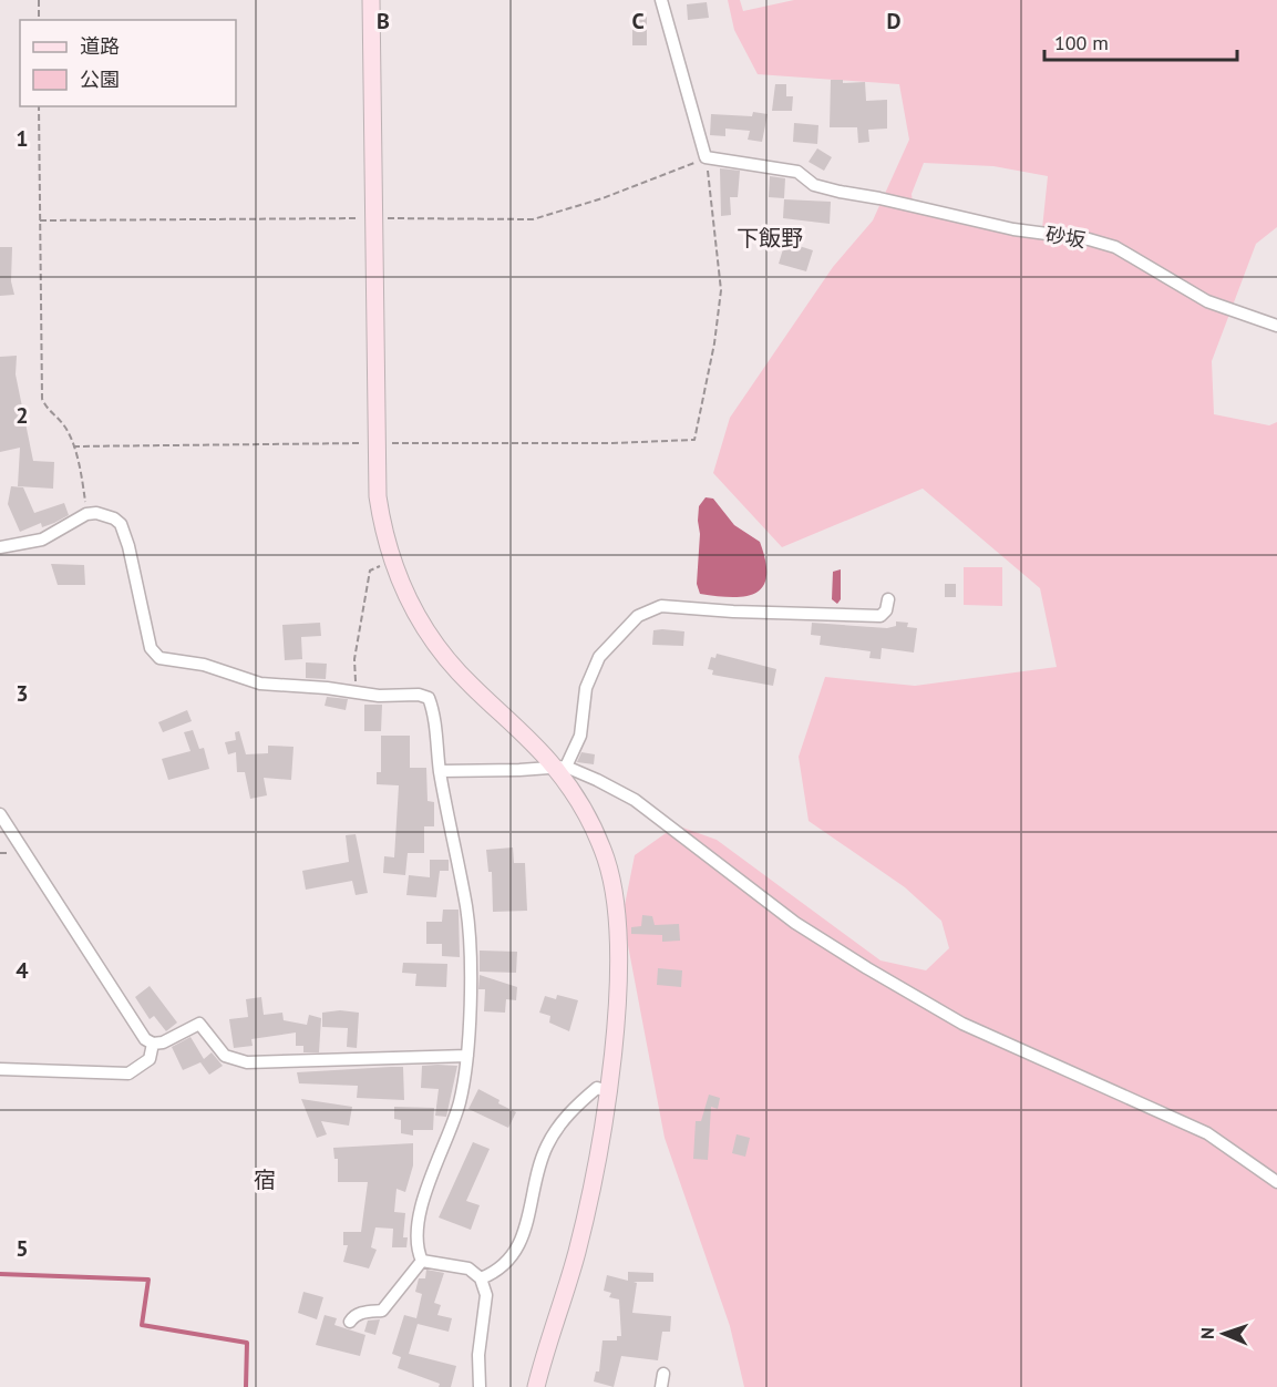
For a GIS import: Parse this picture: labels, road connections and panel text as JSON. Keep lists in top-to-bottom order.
{
  "streets": {
    "street": ["砂坂"]
  },
  "districts": ["下飯野", "宿"],
  "legend": ["道路", "公園"],
  "scale_bar": "100 m",
  "north": "left",
  "grid": {
    "columns": ["B", "C", "D"],
    "rows": [
      "1",
      "2",
      "3",
      "4",
      "5"
    ]
  }
}
